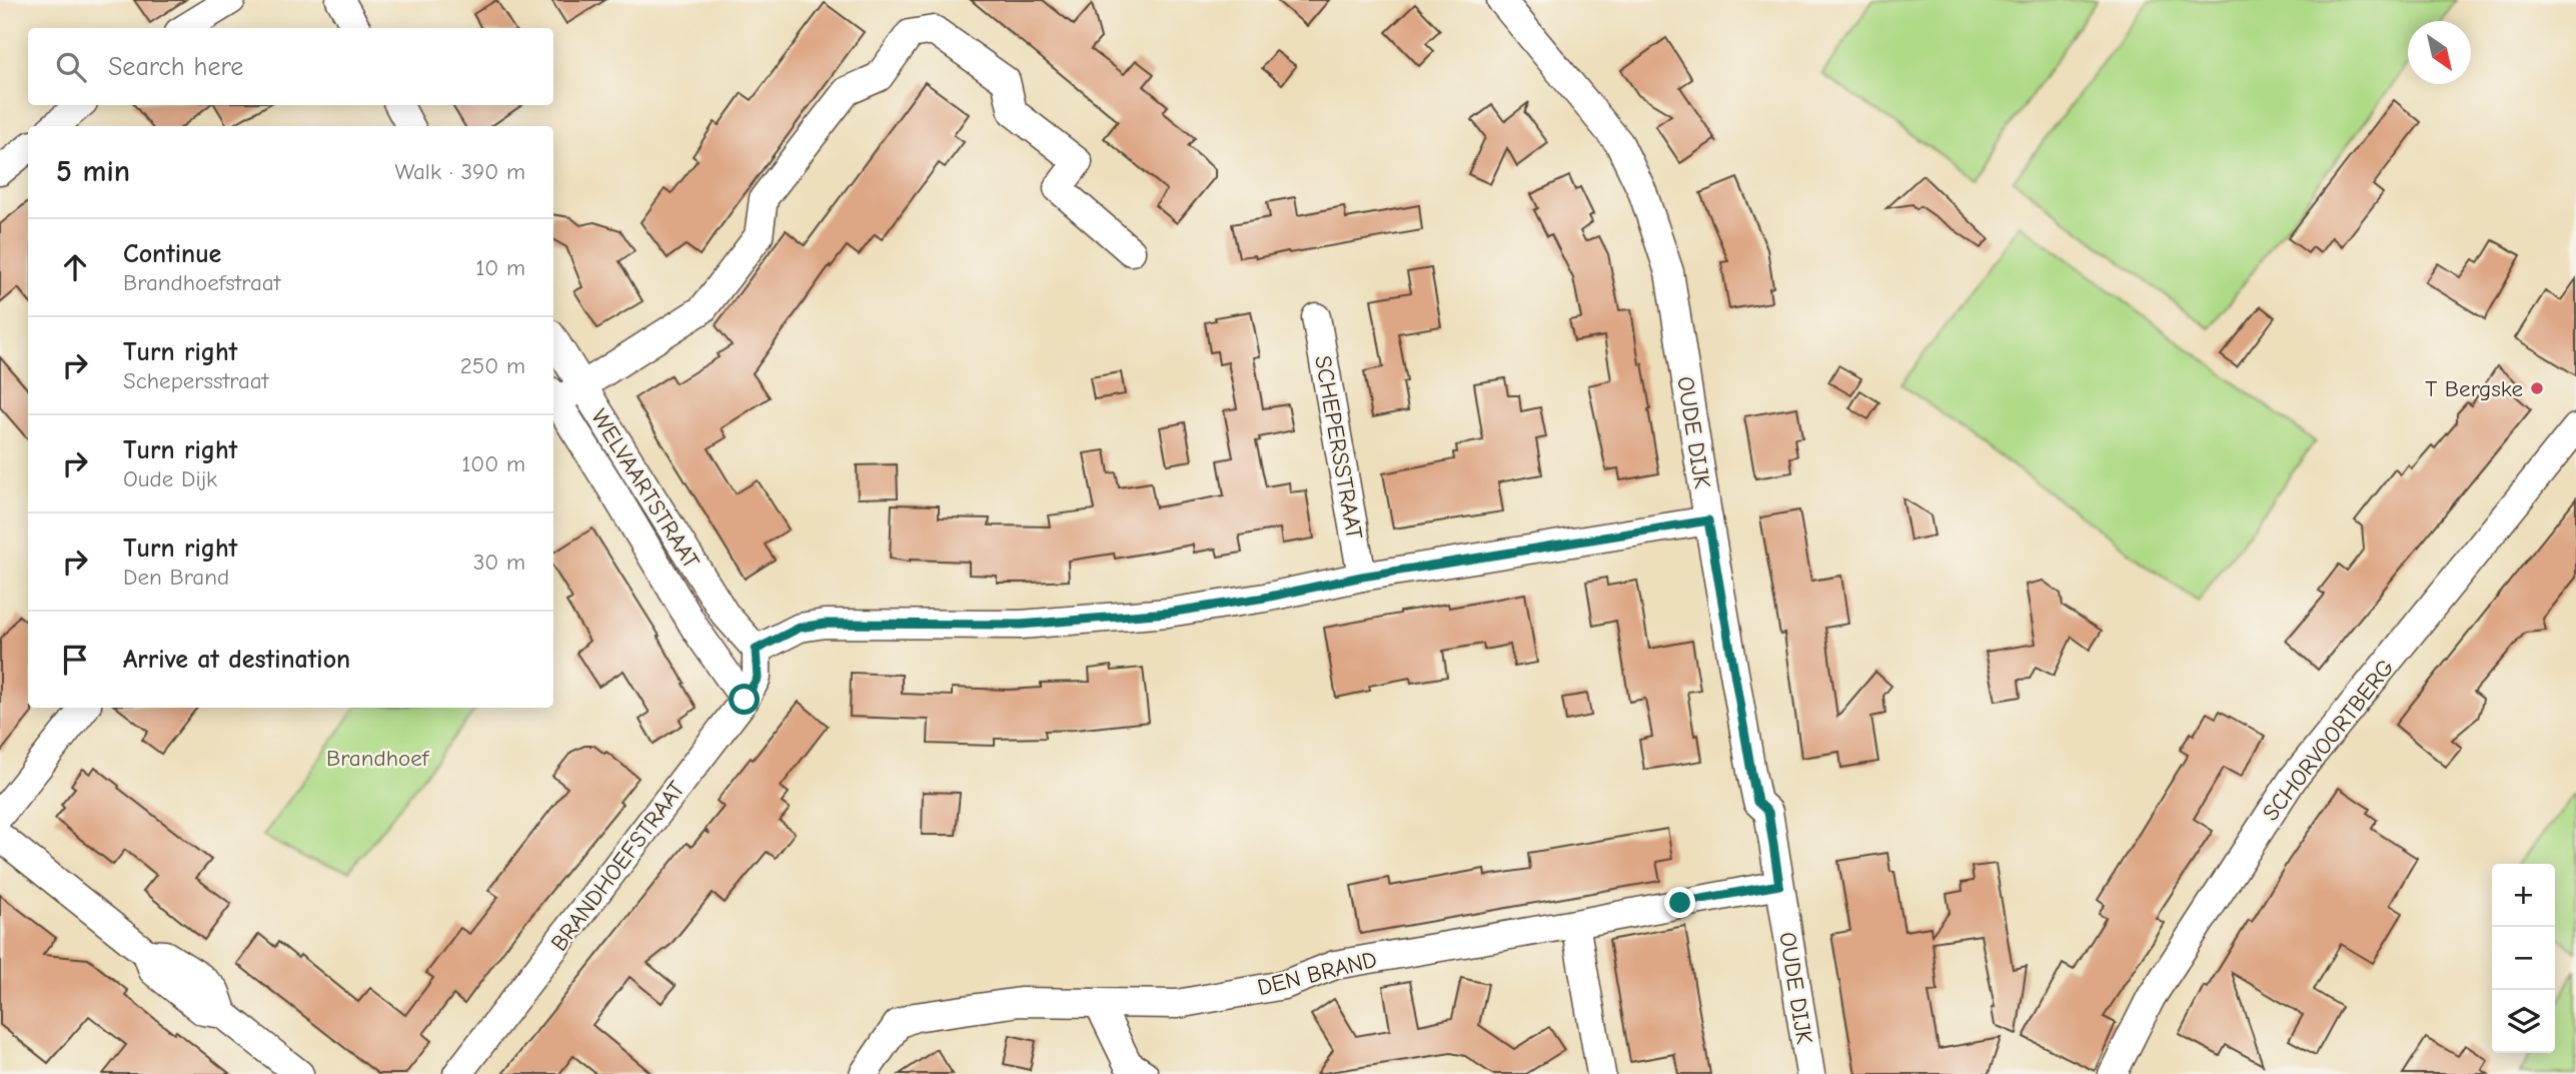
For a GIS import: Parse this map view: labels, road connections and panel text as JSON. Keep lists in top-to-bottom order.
{
  "streets": {
    "street": [
      "OUDE DIJK",
      "SCHEPERSSTRAAT",
      "WELVAARTSTRAAT",
      "SCHORVOORTBERG",
      "BRANDHOEFSTRAAT",
      "DEN BRAND"
    ]
  },
  "crossings": [
    ["OUDE DIJK", "DEN BRAND"],
    ["WELVAARTSTRAAT", "BRANDHOEFSTRAAT"]
  ],
  "parks": ["Brandhoef"],
  "places": ["T Bergske"],
  "north": "bottom right",
  "page": {
    "search": "Search here",
    "heading": ["5 min", "Walk · 390 m"],
    "list": [
      ["Continue", "Brandhoefstraat", "10 m"],
      ["Turn right", "Schepersstraat", "250 m"],
      ["Turn right", "Oude Dijk", "100 m"],
      ["Turn right", "Den Brand", "30 m"],
      "Arrive at destination"
    ],
    "map_buttons": ["+", "−"]
  }
}
